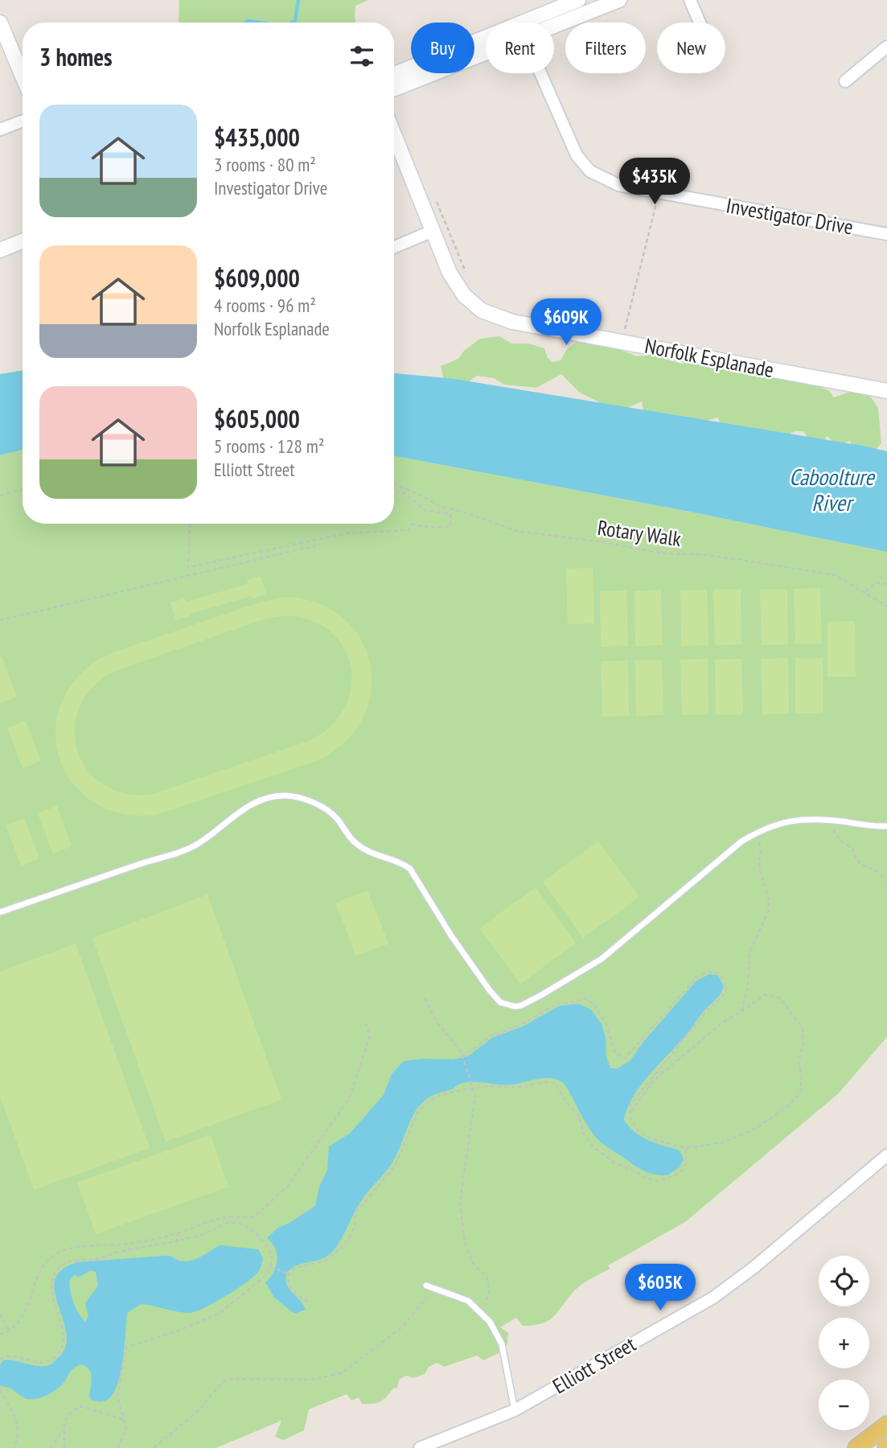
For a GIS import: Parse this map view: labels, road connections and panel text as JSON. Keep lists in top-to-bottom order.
{
  "streets": {
    "street": ["Investigator Drive", "Norfolk Esplanade", "Elliott Street"],
    "path": ["Rotary Walk"]
  },
  "water": ["Caboolture River"],
  "page": {
    "chip": [
      "Buy",
      "Rent",
      "Filters",
      "New"
    ],
    "heading": "3 homes",
    "list": [
      {
        "name": "$435,000",
        "note": "3 rooms · 80 m² · Investigator Drive"
      },
      {
        "name": "$609,000",
        "note": "4 rooms · 96 m² · Norfolk Esplanade"
      },
      {
        "name": "$605,000",
        "note": "5 rooms · 128 m² · Elliott Street"
      }
    ],
    "price": ["$435K", "$609K", "$605K"],
    "map_buttons": ["+", "−"]
  }
}
